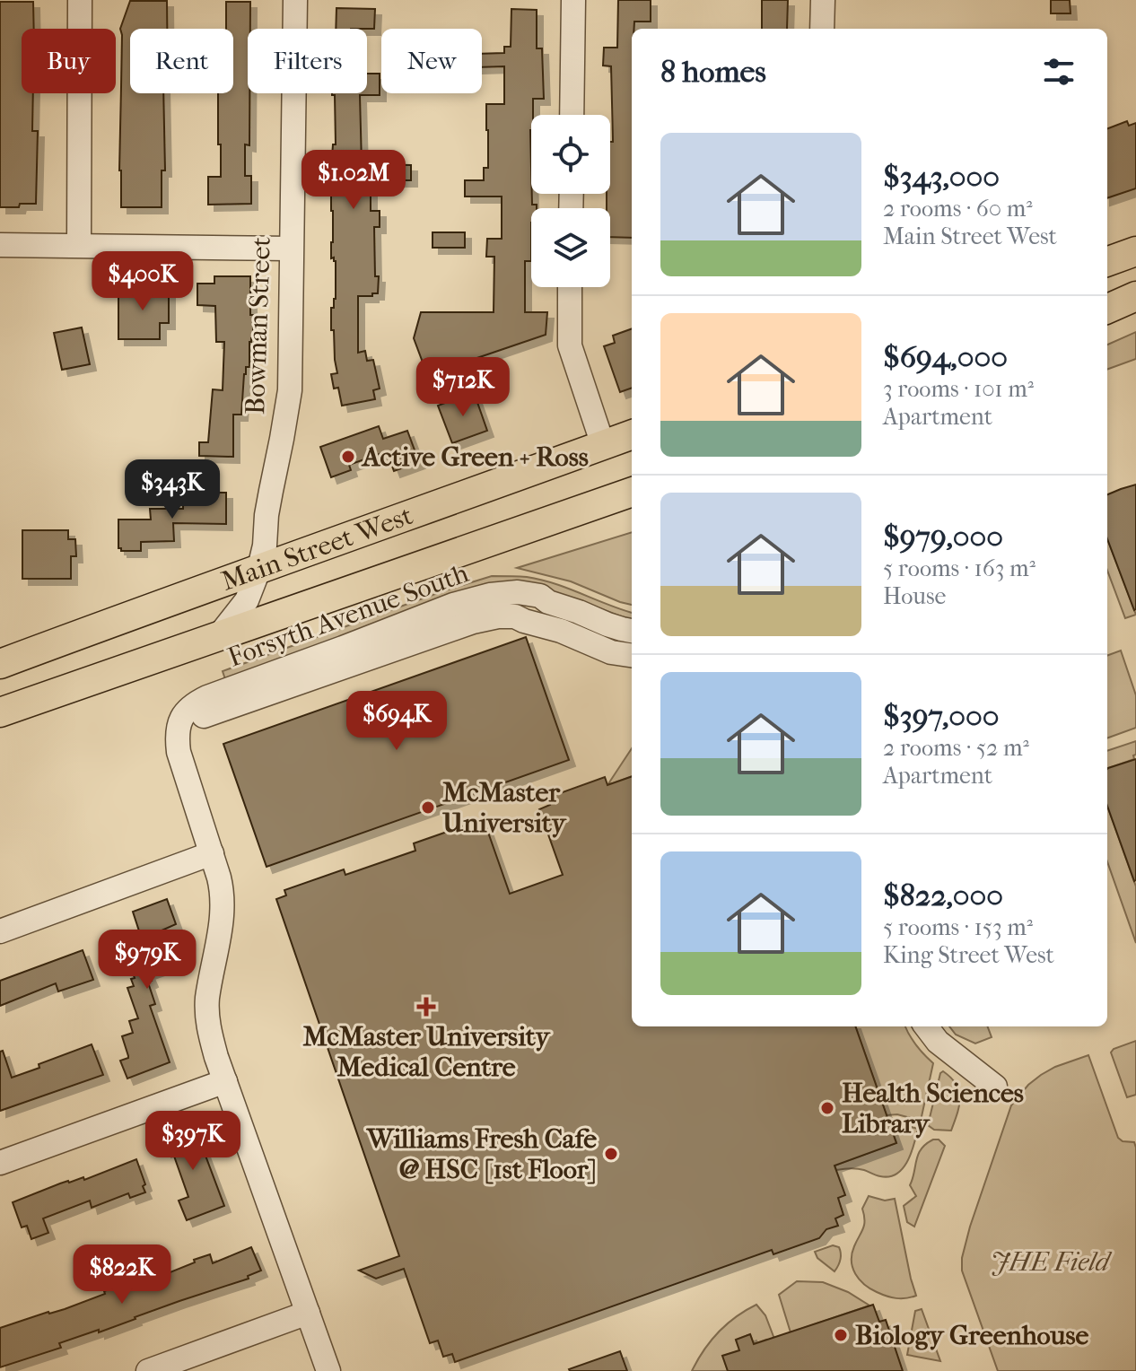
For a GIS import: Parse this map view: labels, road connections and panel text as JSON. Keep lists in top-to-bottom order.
{
  "streets": {
    "main road": ["Main Street West"],
    "street": ["Bowman Street", "Forsyth Avenue South"]
  },
  "crossings": [
    ["Bowman Street", "Main Street West"]
  ],
  "parks": ["JHE Field"],
  "places": {
    "other": [
      "Active Green + Ross",
      "McMaster University",
      "Health Sciences Library",
      "Williams Fresh Cafe @ HSC [1st Floor]",
      "Biology Greenhouse"
    ],
    "health": ["McMaster University Medical Centre"]
  },
  "page": {
    "chip": [
      "Buy",
      "Rent",
      "Filters",
      "New"
    ],
    "heading": "8 homes",
    "list": [
      {
        "name": "$343,000",
        "note": "2 rooms · 60 m² · Main Street West"
      },
      {
        "name": "$694,000",
        "note": "3 rooms · 101 m² · Apartment"
      },
      {
        "name": "$979,000",
        "note": "5 rooms · 163 m² · House"
      },
      {
        "name": "$397,000",
        "note": "2 rooms · 52 m² · Apartment"
      },
      {
        "name": "$822,000",
        "note": "5 rooms · 153 m² · King Street West"
      }
    ],
    "price": [
      "$1.02M",
      "$400K",
      "$712K",
      "$343K",
      "$694K",
      "$979K",
      "$397K",
      "$822K"
    ]
  }
}
